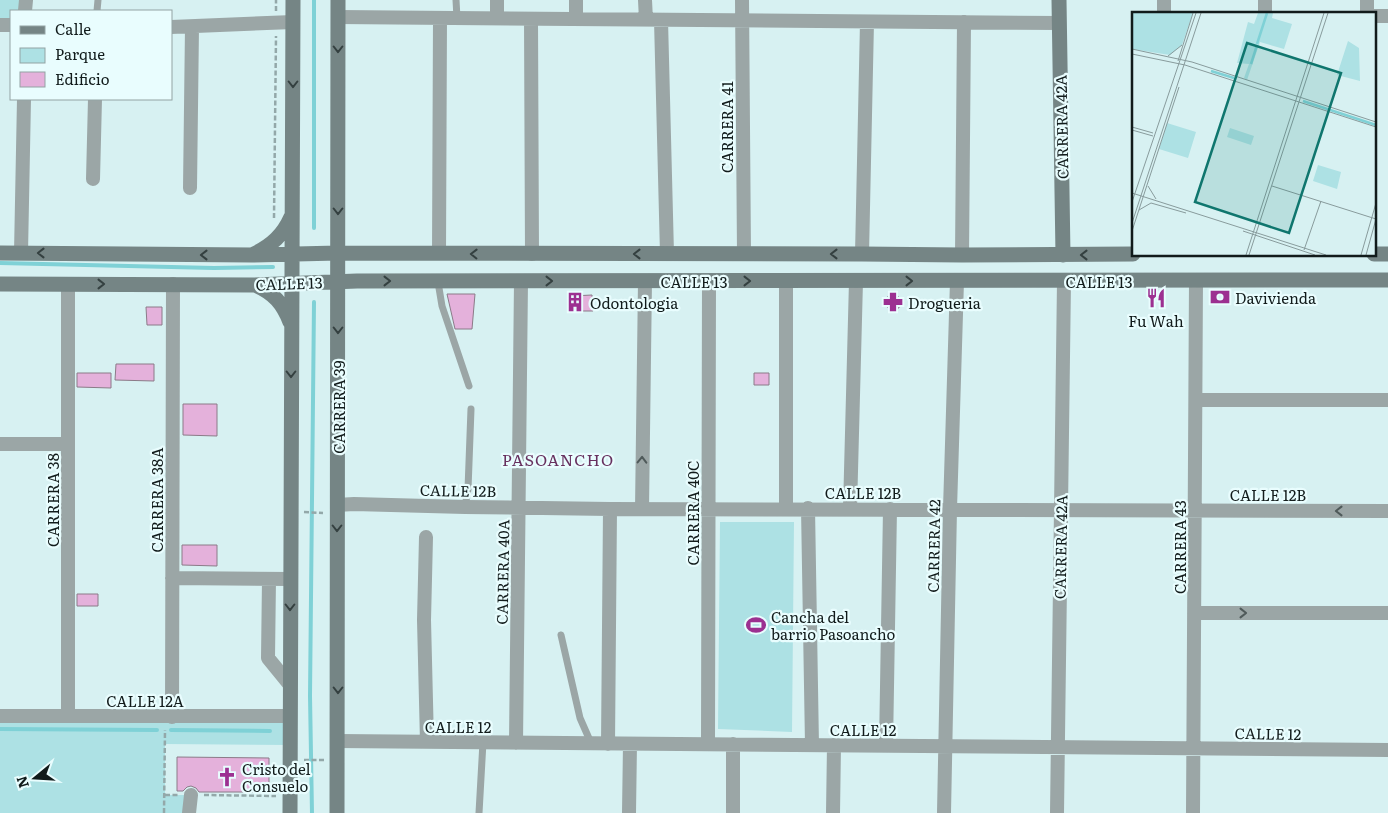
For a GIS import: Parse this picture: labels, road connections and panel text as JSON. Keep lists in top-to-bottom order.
{
  "streets": {
    "main road": ["CARRERA 42A", "CALLE 13", "CARRERA 39"],
    "street": [
      "CARRERA 41",
      "CALLE 12B",
      "CARRERA 38",
      "CARRERA 38A",
      "CARRERA 40C",
      "CARRERA 42",
      "CARRERA 43",
      "CARRERA 40A",
      "CALLE 12A",
      "CALLE 12"
    ]
  },
  "crossings": [
    ["CARRERA 41", "CALLE 13"],
    ["CARRERA 42A", "CALLE 13"],
    ["CARRERA 42A", "CALLE 12B"],
    ["CARRERA 42A", "CALLE 12"],
    ["CALLE 13", "CARRERA 39"],
    ["CALLE 13", "CARRERA 38"],
    ["CALLE 13", "CARRERA 38A"],
    ["CALLE 13", "CARRERA 40C"],
    ["CALLE 13", "CARRERA 42"],
    ["CALLE 13", "CARRERA 43"],
    ["CALLE 13", "CARRERA 40A"],
    ["CARRERA 39", "CALLE 12B"],
    ["CARRERA 39", "CALLE 12"],
    ["CALLE 12B", "CARRERA 40C"],
    ["CALLE 12B", "CARRERA 42"],
    ["CALLE 12B", "CARRERA 43"],
    ["CALLE 12B", "CARRERA 40A"],
    ["CARRERA 38", "CALLE 12A"],
    ["CARRERA 38A", "CALLE 12A"],
    ["CARRERA 40C", "CALLE 12"],
    ["CARRERA 42", "CALLE 12"],
    ["CARRERA 43", "CALLE 12"],
    ["CARRERA 40A", "CALLE 12"]
  ],
  "districts": ["PASOANCHO"],
  "places": {
    "bank": ["Davivienda"],
    "restaurant": ["Fu Wah"],
    "building": ["Odontologia"],
    "pharmacy": ["Drogueria"],
    "sports": ["Cancha del barrio Pasoancho"],
    "church": ["Cristo del Consuelo"]
  },
  "legend": ["Calle", "Parque", "Edificio"],
  "north": "left"
}
